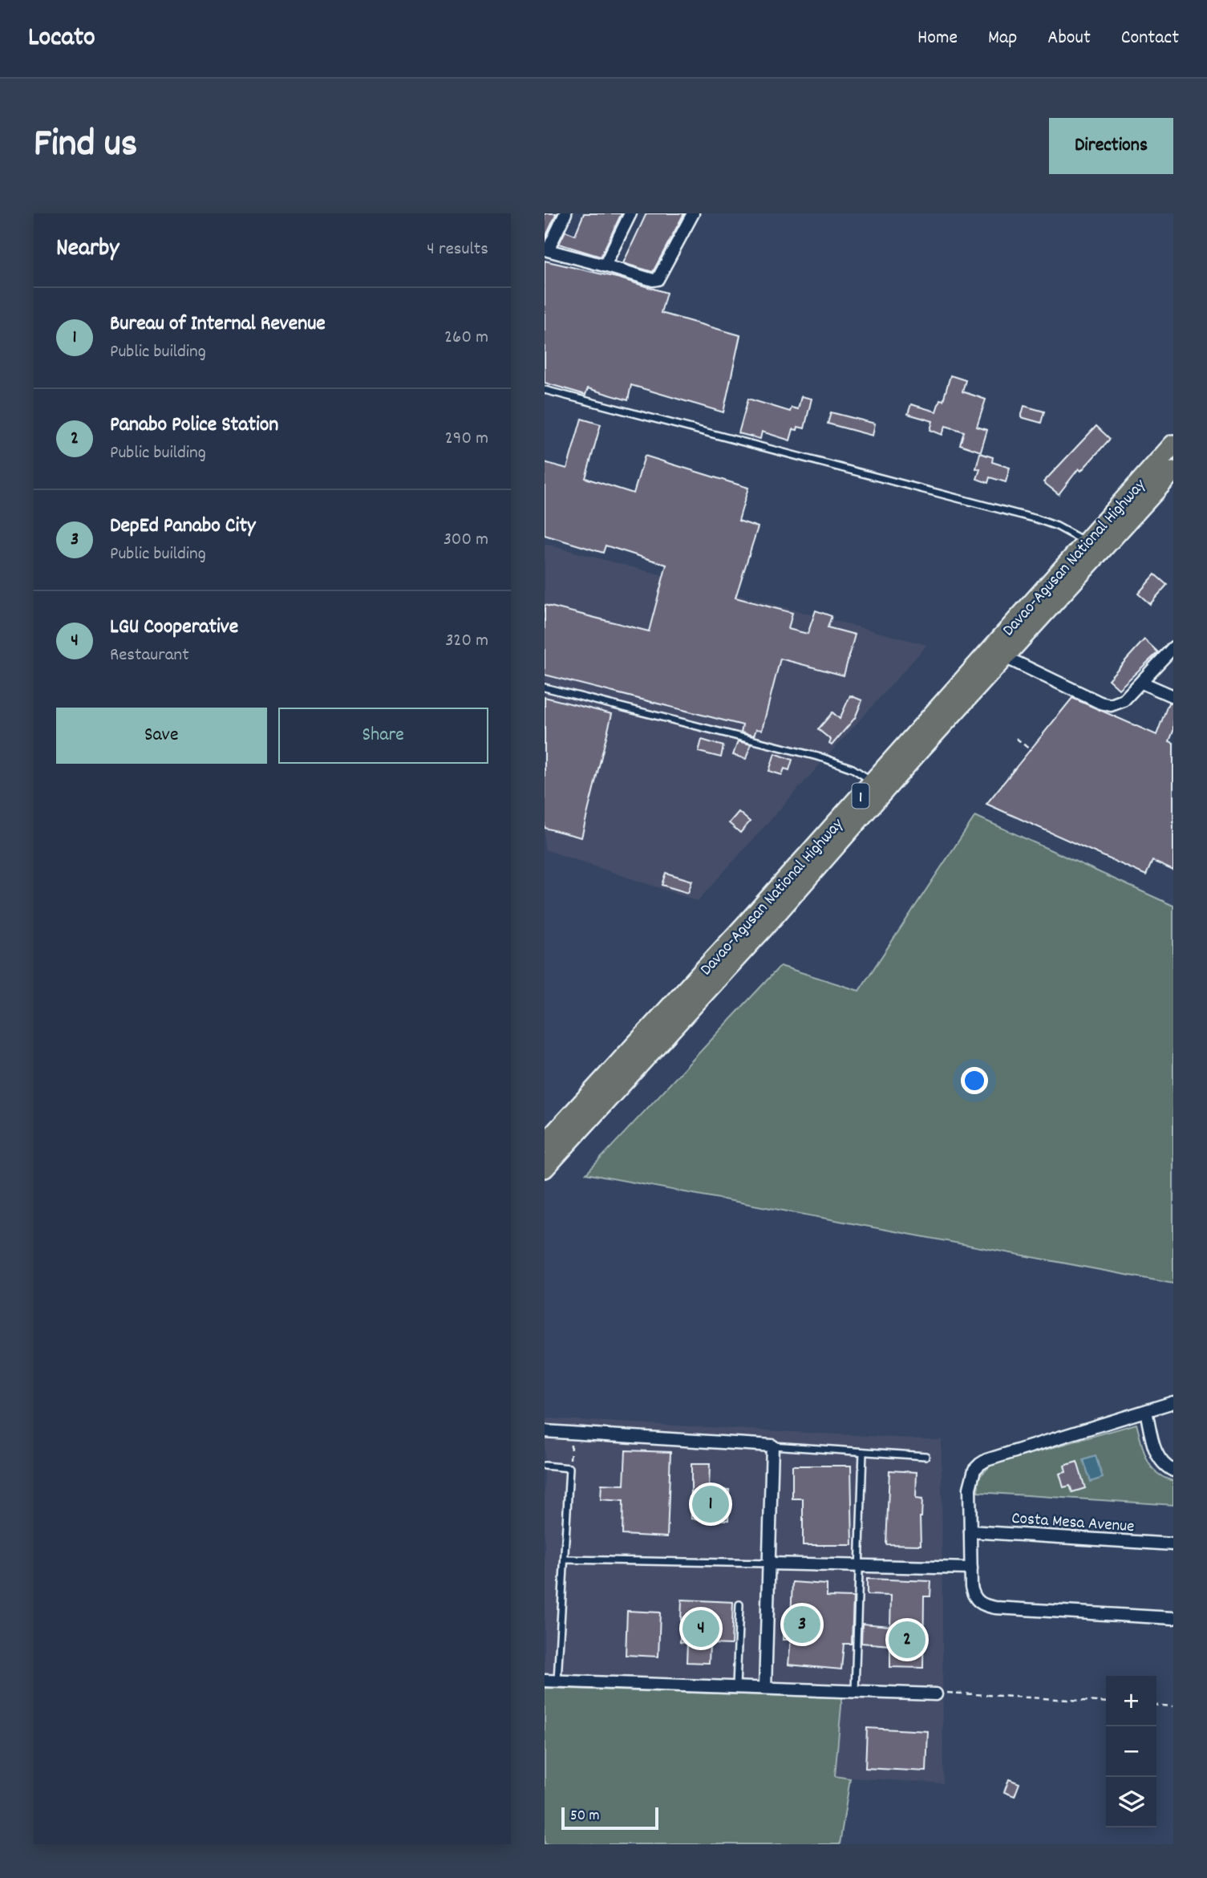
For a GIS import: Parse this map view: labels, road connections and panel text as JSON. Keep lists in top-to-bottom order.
{
  "streets": {
    "highway": ["Davao-Agusan National Highway", "1"],
    "street": ["Costa Mesa Avenue"]
  },
  "scale_bar": "50 m",
  "page": {
    "header": "Locato",
    "nav": [
      "Home",
      "Map",
      "About",
      "Contact"
    ],
    "title": "Find us",
    "buttons": [
      "Directions",
      ["Save", "Share"]
    ],
    "heading": ["Nearby", "4 results"],
    "list": [
      {
        "mark": "1",
        "name": "Bureau of Internal Revenue",
        "note": "Public building",
        "value": "260 m"
      },
      {
        "mark": "2",
        "name": "Panabo Police Station",
        "note": "Public building",
        "value": "290 m"
      },
      {
        "mark": "3",
        "name": "DepEd Panabo City",
        "note": "Public building",
        "value": "300 m"
      },
      {
        "mark": "4",
        "name": "LGU Cooperative",
        "note": "Restaurant",
        "value": "320 m"
      }
    ],
    "pins": [
      "1",
      "3",
      "4",
      "2"
    ],
    "map_buttons": ["+", "−"],
    "scale": "50 m"
  }
}
